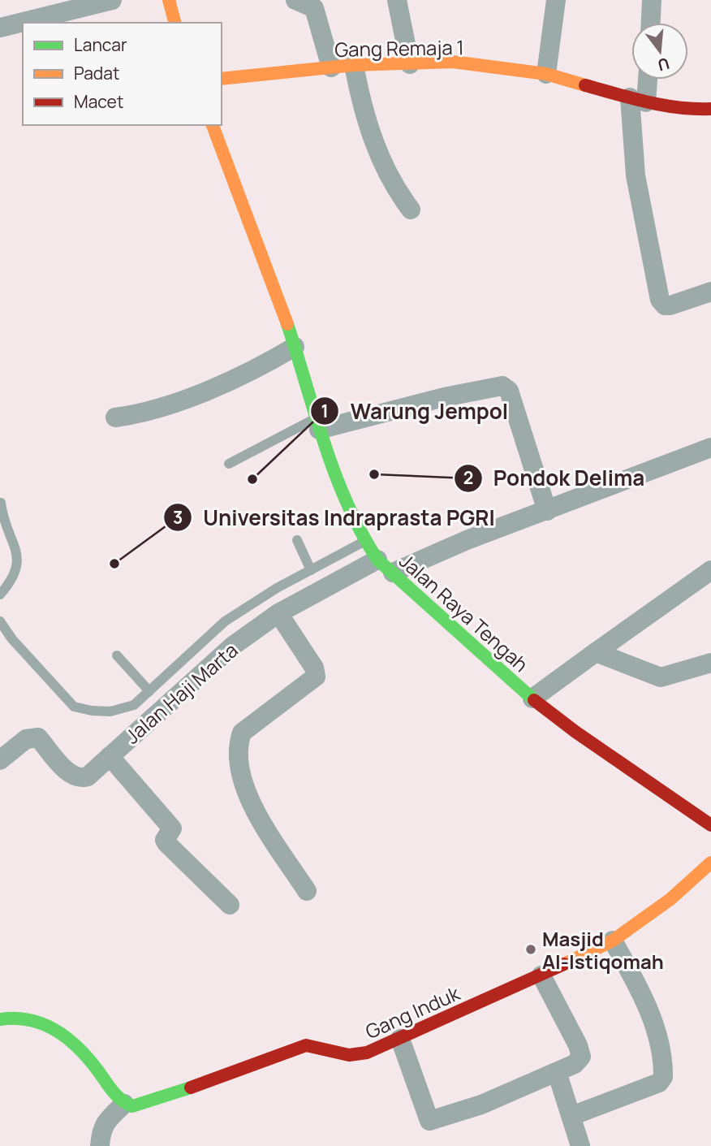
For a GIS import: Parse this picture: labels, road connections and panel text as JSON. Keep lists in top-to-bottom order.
{
  "streets": {
    "street": [
      "Gang Remaja 1",
      "Jalan Raya Tengah",
      "Jalan Haji Marta",
      "Gang Induk"
    ]
  },
  "crossings": [
    ["Jalan Raya Tengah", "Jalan Haji Marta"]
  ],
  "places": [
    "Pondok Delima",
    "Warung Jempol",
    "Universitas Indraprasta PGRI",
    "Masjid Al-Istiqomah"
  ],
  "legend": ["Lancar", "Padat", "Macet"],
  "north": "bottom"
}
